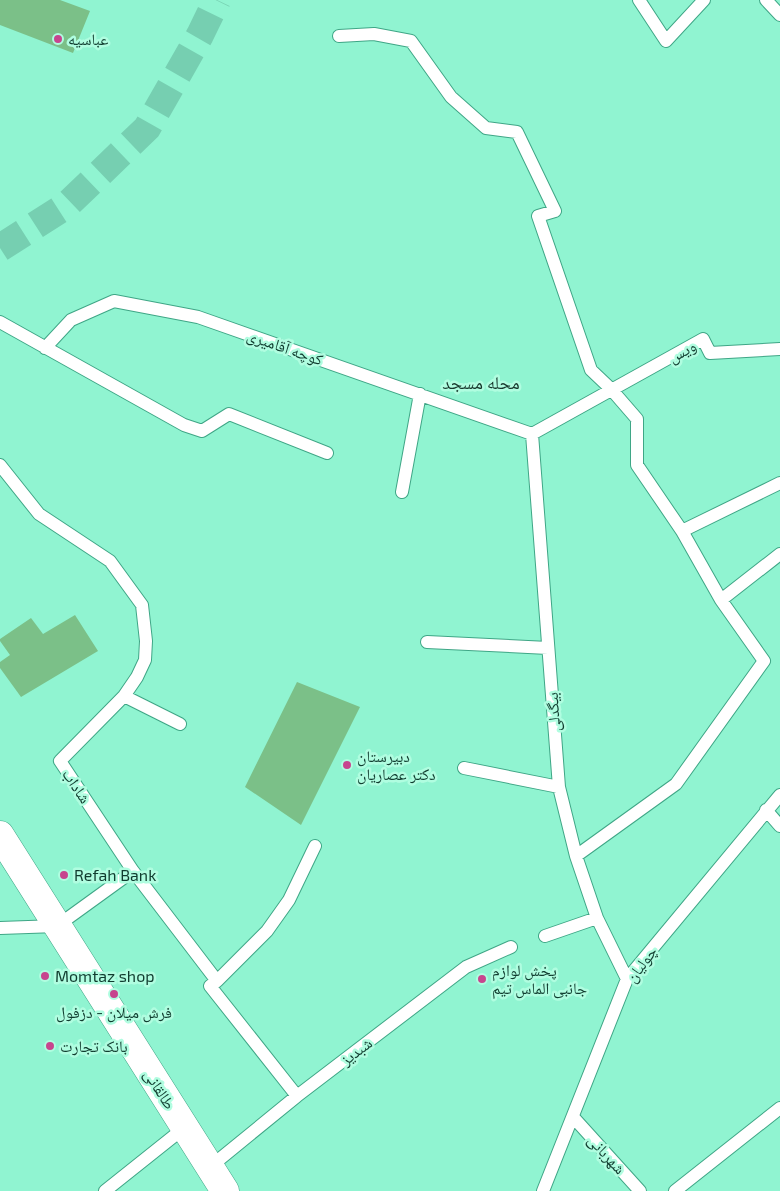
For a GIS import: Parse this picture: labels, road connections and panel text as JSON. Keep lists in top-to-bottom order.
{
  "streets": {
    "main road": ["طالقانی"],
    "lane": [
      "کوچه آقامیری",
      "ویس",
      "بیگدلی",
      "شاداب",
      "چولیان",
      "شبدیز",
      "شهربانی"
    ]
  },
  "crossings": [
    ["کوچه آقامیری", "بیگدلی"],
    ["بیگدلی", "چولیان"],
    ["شاداب", "شبدیز"],
    ["چولیان", "شهربانی"],
    ["شبدیز", "طالقانی"]
  ],
  "districts": ["محله مسجد"],
  "places": [
    "عباسیه",
    "دبیرستان دکتر عصاریان",
    "Refah Bank",
    "Momtaz shop",
    "پخش لوازم جانبی الماس تیم",
    "فرش میلان - دزفول",
    "بانک تجارت"
  ]
}
